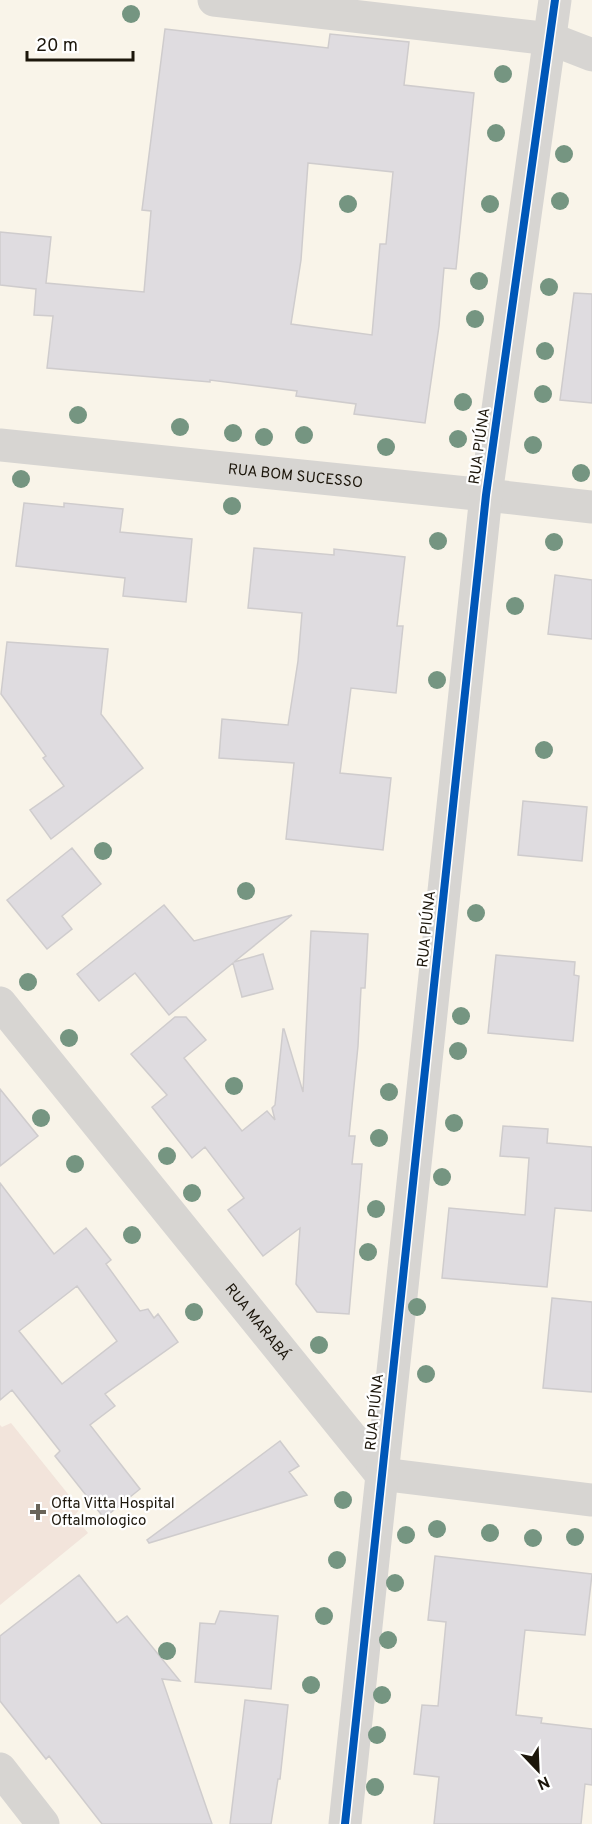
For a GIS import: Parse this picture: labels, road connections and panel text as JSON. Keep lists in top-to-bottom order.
{
  "streets": {
    "street": ["RUA PIÚNA", "RUA BOM SUCESSO", "RUA MARABÁ"]
  },
  "crossings": [
    ["RUA PIÚNA", "RUA BOM SUCESSO"],
    ["RUA PIÚNA", "RUA MARABÁ"]
  ],
  "places": {
    "health": ["Ofta Vitta Hospital Oftalmologico"]
  },
  "scale_bar": "20 m",
  "north": "bottom right"
}
